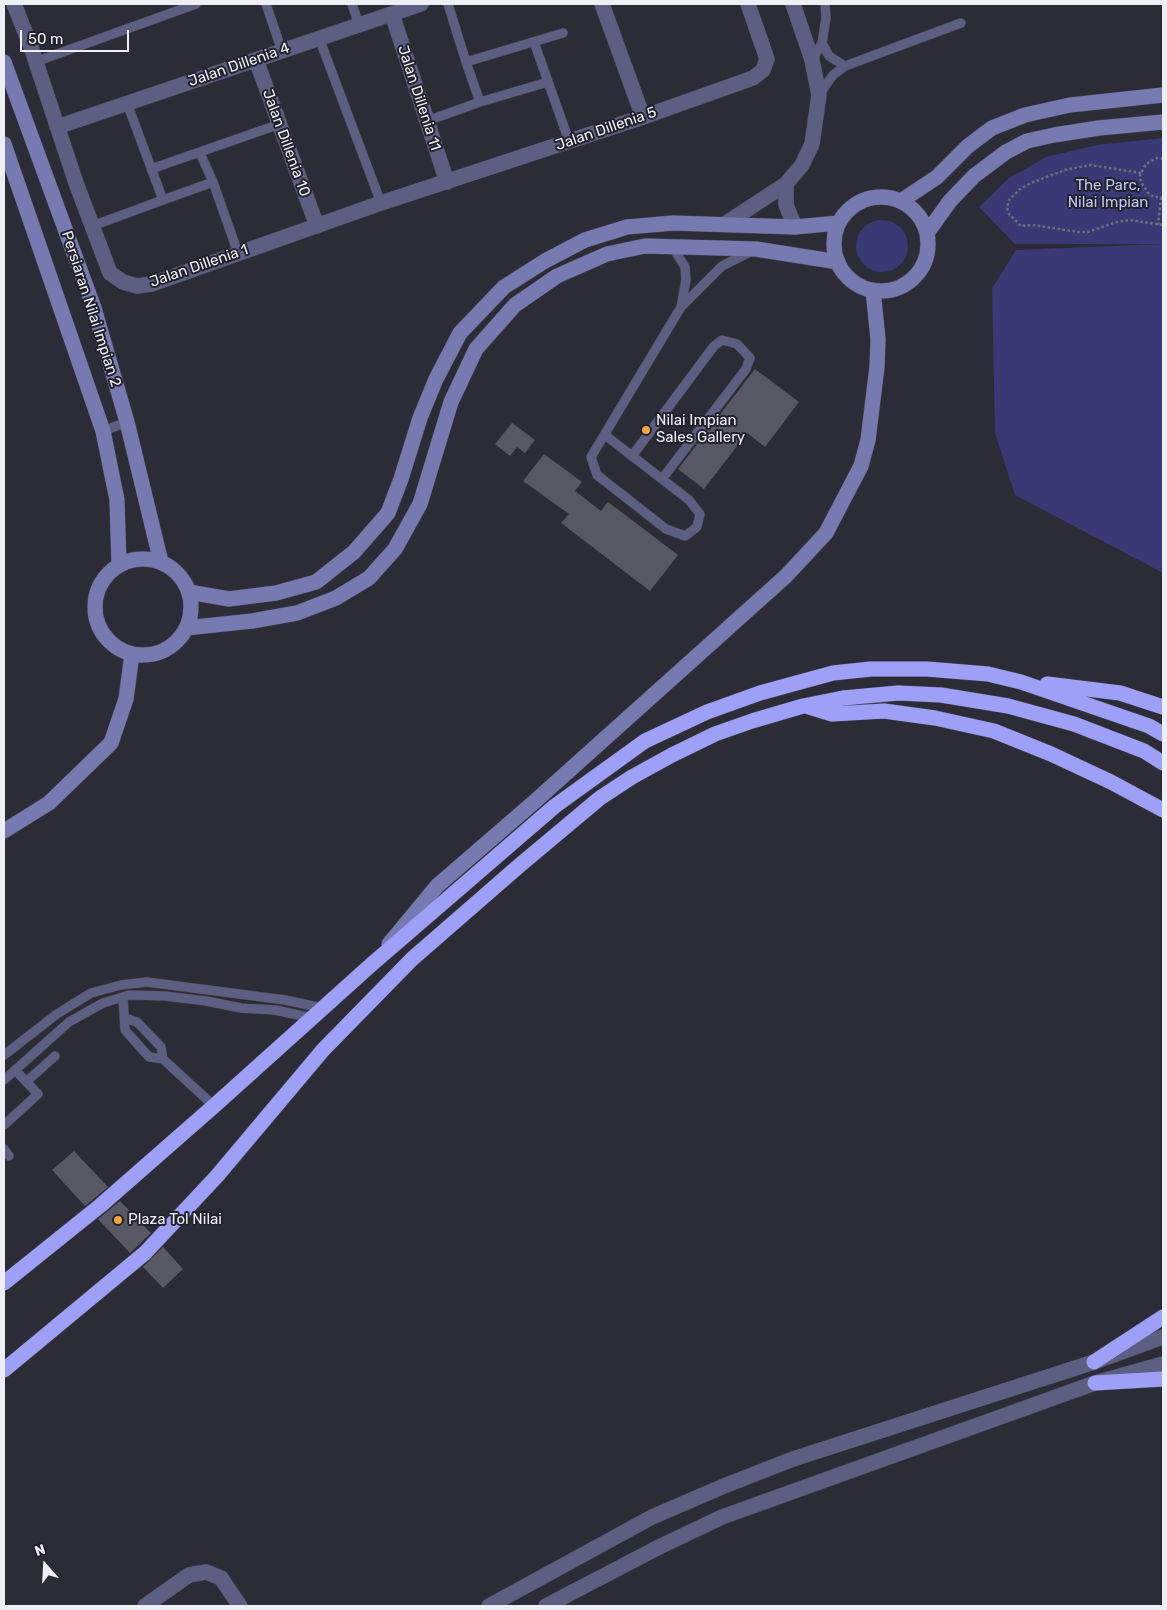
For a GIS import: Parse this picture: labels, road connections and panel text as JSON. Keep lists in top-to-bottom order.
{
  "streets": {
    "street": [
      "Jalan Dillenia 4",
      "Jalan Dillenia 11",
      "Jalan Dillenia 5",
      "Jalan Dillenia 10",
      "Jalan Dillenia 1",
      "Persiaran Nilai Impian 2"
    ]
  },
  "crossings": [
    ["Jalan Dillenia 4", "Jalan Dillenia 11"],
    ["Jalan Dillenia 4", "Jalan Dillenia 10"],
    ["Jalan Dillenia 4", "Jalan Dillenia 1"],
    ["Jalan Dillenia 11", "Jalan Dillenia 5"],
    ["Jalan Dillenia 11", "Jalan Dillenia 1"],
    ["Jalan Dillenia 5", "Jalan Dillenia 1"],
    ["Jalan Dillenia 10", "Jalan Dillenia 1"]
  ],
  "parks": ["The Parc, Nilai Impian"],
  "places": ["Nilai Impian Sales Gallery", "Plaza Tol Nilai"],
  "scale_bar": "50 m",
  "north": "top"
}
